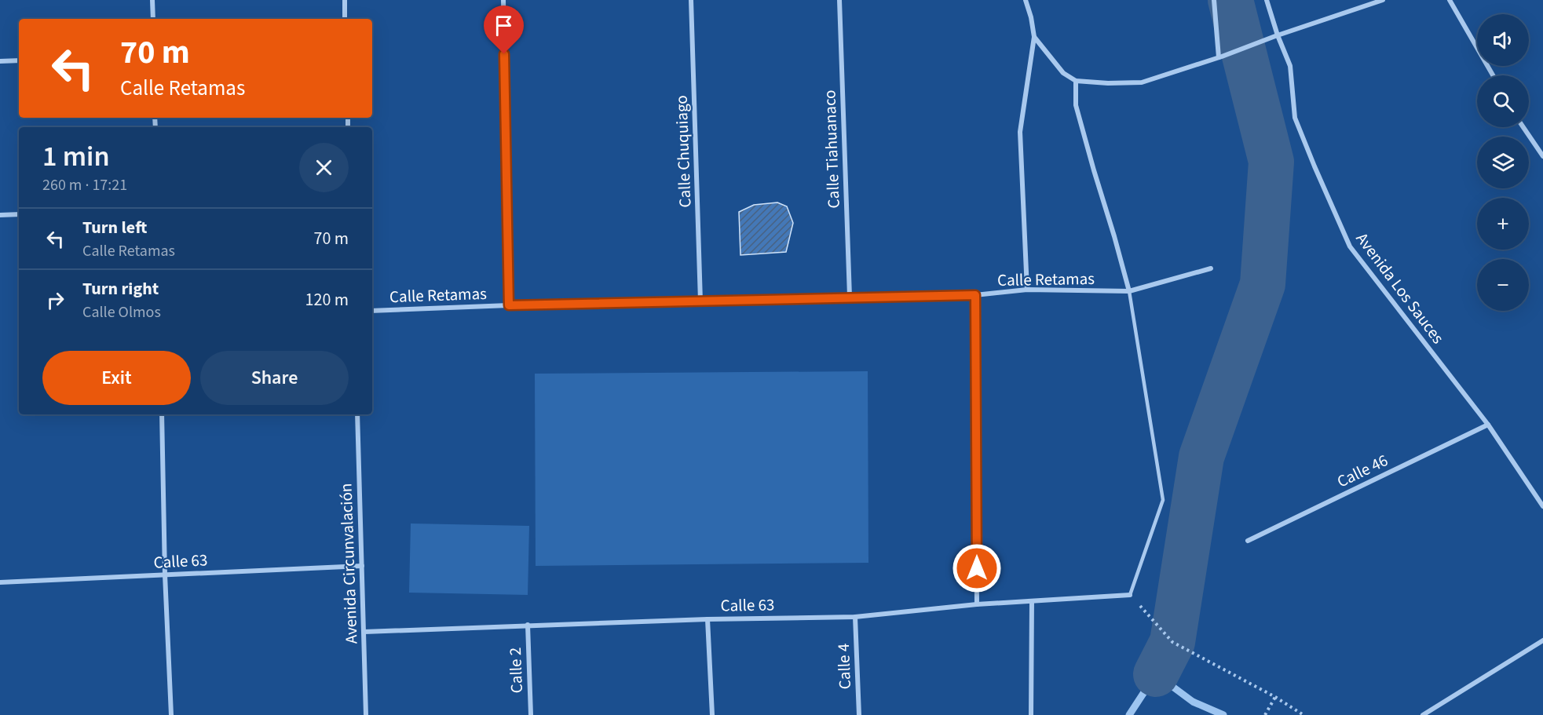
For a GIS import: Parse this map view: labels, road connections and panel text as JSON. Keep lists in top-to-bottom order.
{
  "streets": {
    "street": [
      "Calle Tiahuanaco",
      "Calle Chuquiago",
      "Calle Retamas",
      "Avenida Los Sauces",
      "Calle 46",
      "Calle 63",
      "Avenida Circunvalación",
      "Calle 4",
      "Calle 2"
    ]
  },
  "crossings": [
    ["Calle Tiahuanaco", "Calle Retamas"],
    ["Calle Chuquiago", "Calle Retamas"],
    ["Avenida Los Sauces", "Calle 46"],
    ["Calle 63", "Avenida Circunvalación"],
    ["Calle 63", "Calle 4"],
    ["Calle 63", "Calle 2"]
  ],
  "page": {
    "map_buttons": ["+", "−"],
    "turn": ["70 m", "Calle Retamas"],
    "heading": ["1 min", "260 m · 17:21"],
    "list": [
      {
        "name": "Turn left",
        "note": "Calle Retamas",
        "value": "70 m"
      },
      {
        "name": "Turn right",
        "note": "Calle Olmos",
        "value": "120 m"
      }
    ],
    "buttons": ["Exit", "Share"]
  }
}
